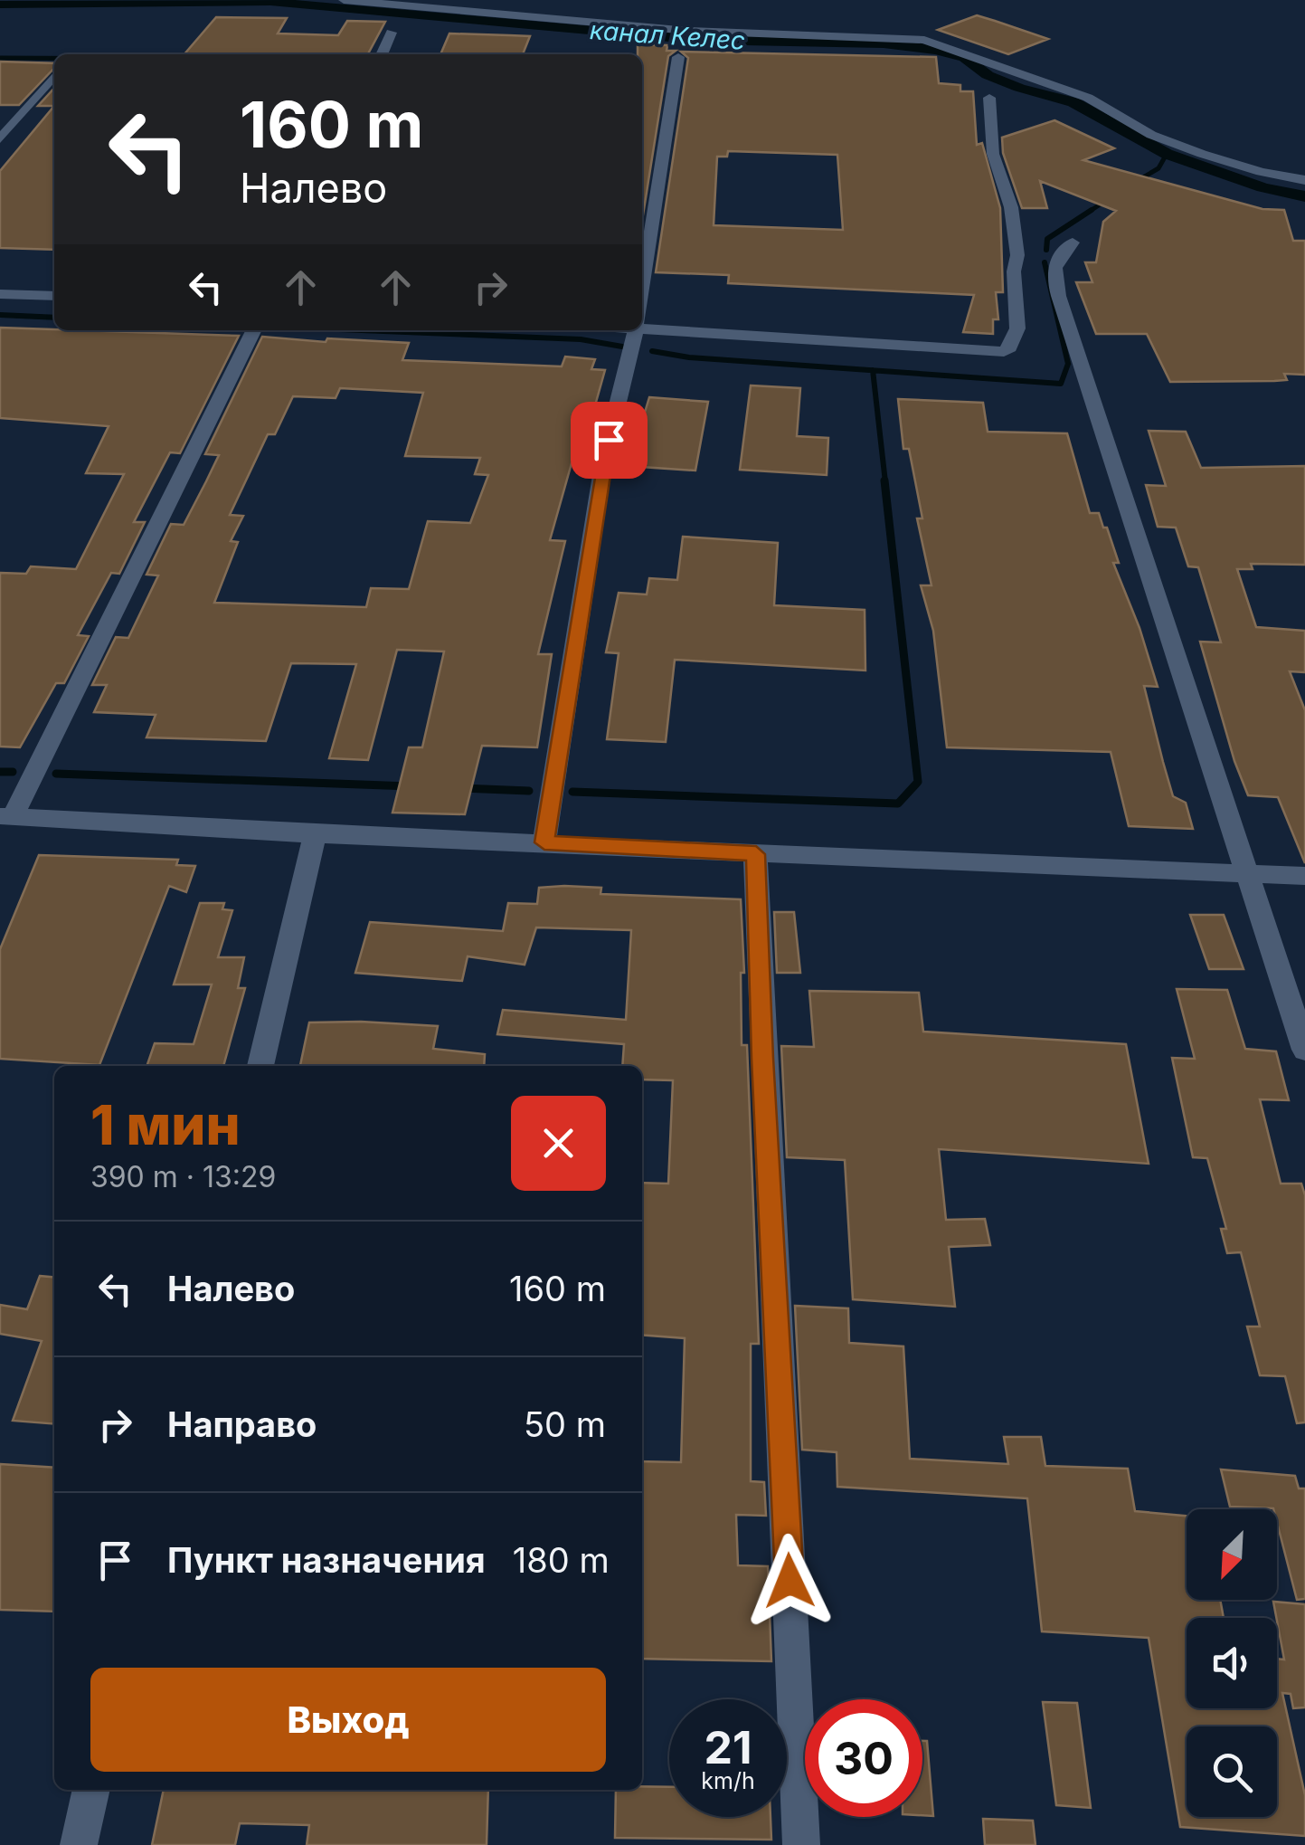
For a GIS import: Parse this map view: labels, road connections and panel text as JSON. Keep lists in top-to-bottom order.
{
  "water": ["канал Келес"],
  "north": "bottom left",
  "page": {
    "turn": ["160 m", "Налево"],
    "heading": ["1 мин", "390 m · 13:29"],
    "list": [
      {
        "name": "Налево",
        "value": "160 m"
      },
      {
        "name": "Направо",
        "value": "50 m"
      },
      {
        "name": "Пункт назначения",
        "value": "180 m"
      }
    ],
    "buttons": "Выход",
    "speed": "21 km/h",
    "limit": "30"
  }
}
